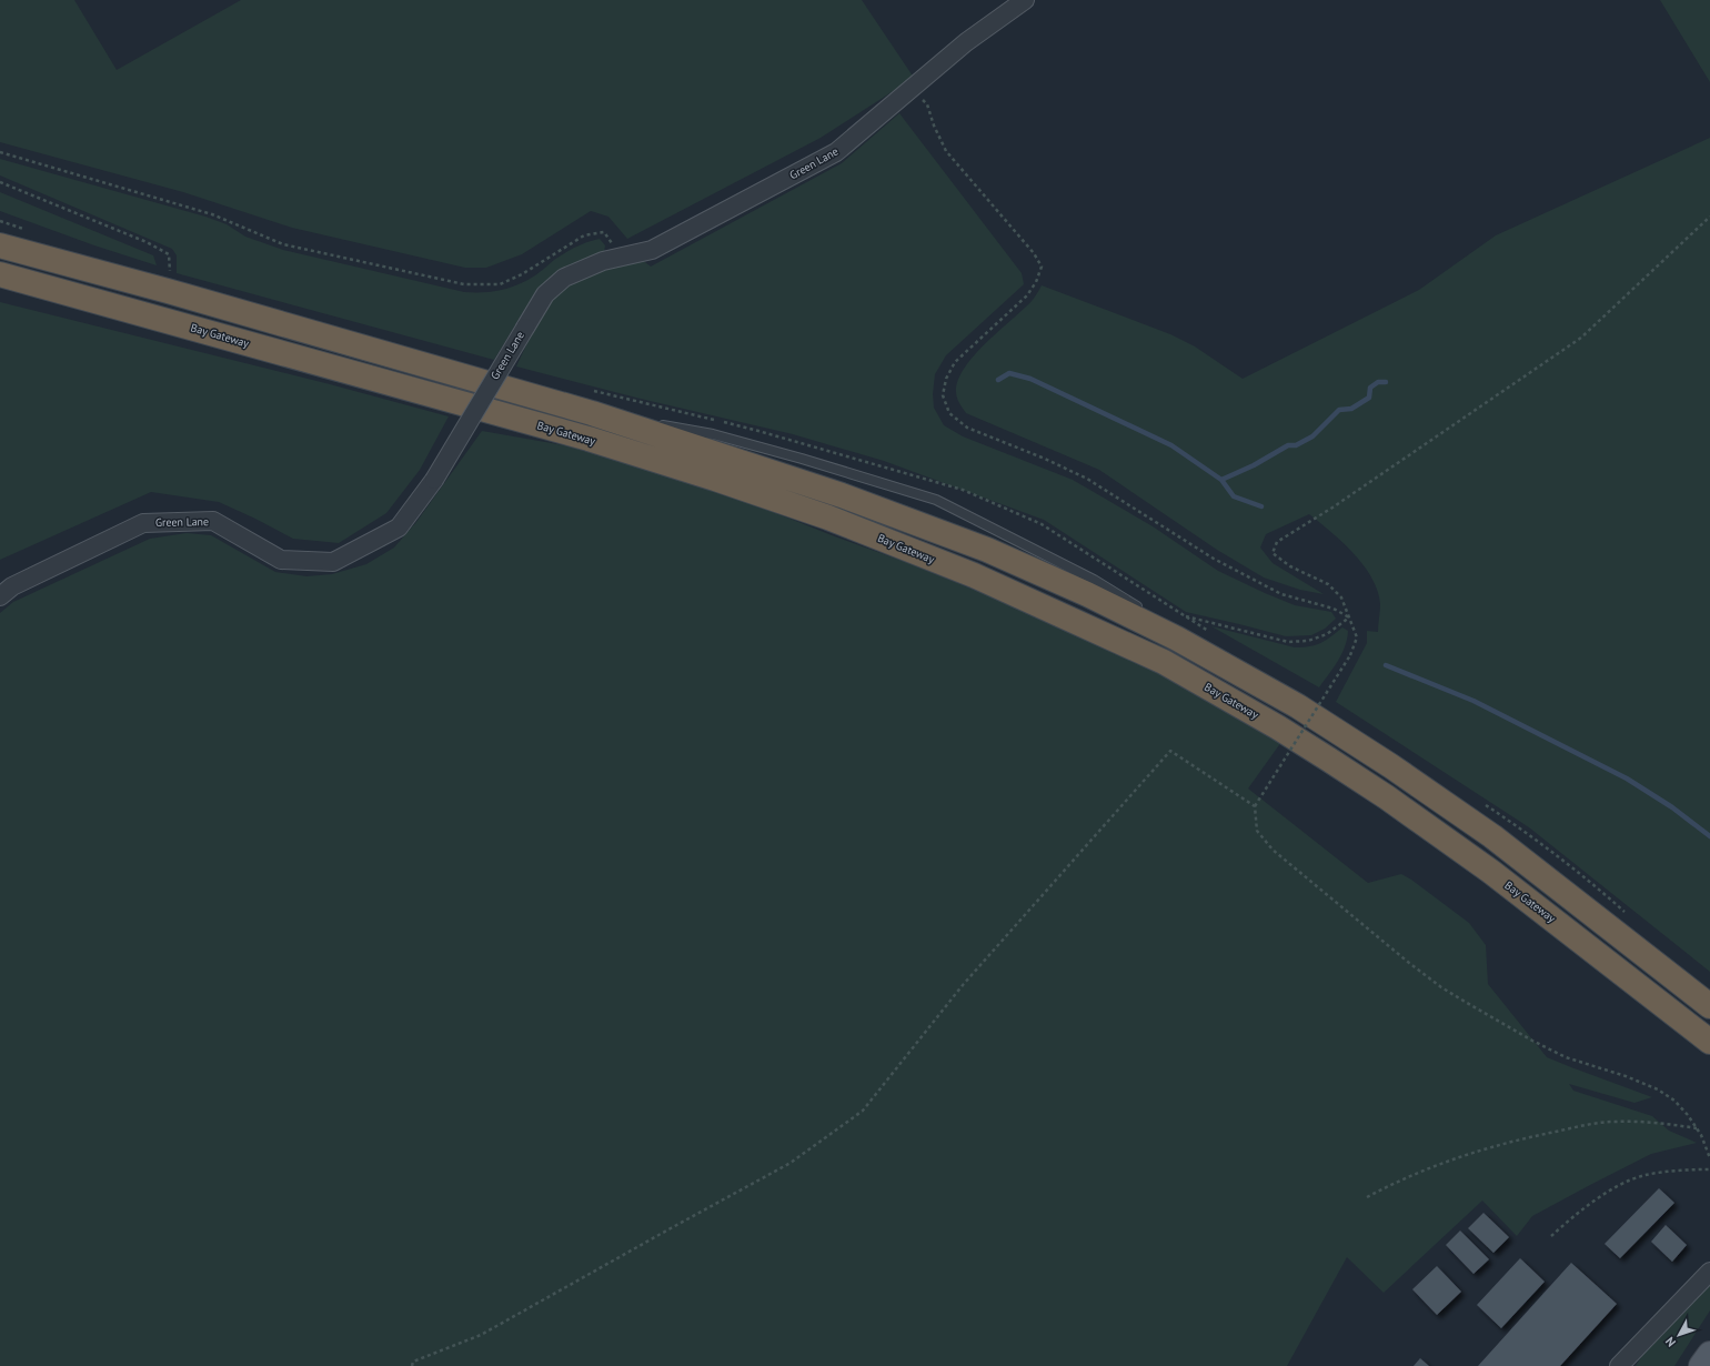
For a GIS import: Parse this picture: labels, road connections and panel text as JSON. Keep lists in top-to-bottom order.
{
  "streets": {
    "highway": ["Bay Gateway"],
    "street": ["Green Lane"]
  },
  "north": "bottom left"
}
